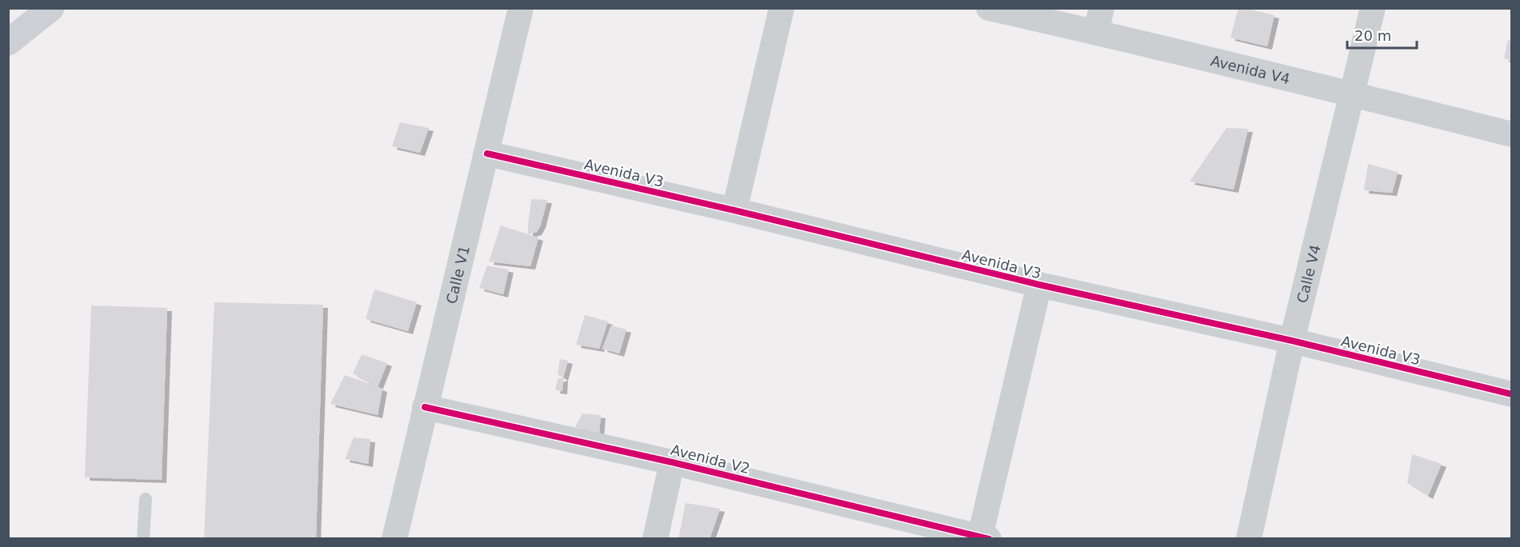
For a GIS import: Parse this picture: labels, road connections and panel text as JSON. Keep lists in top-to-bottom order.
{
  "streets": {
    "street": [
      "Avenida V4",
      "Avenida V3",
      "Calle V4",
      "Calle V1",
      "Avenida V2"
    ]
  },
  "crossings": [
    ["Avenida V4", "Calle V4"],
    ["Avenida V3", "Calle V4"],
    ["Avenida V3", "Calle V1"],
    ["Calle V1", "Avenida V2"]
  ],
  "scale_bar": "20 m"
}
